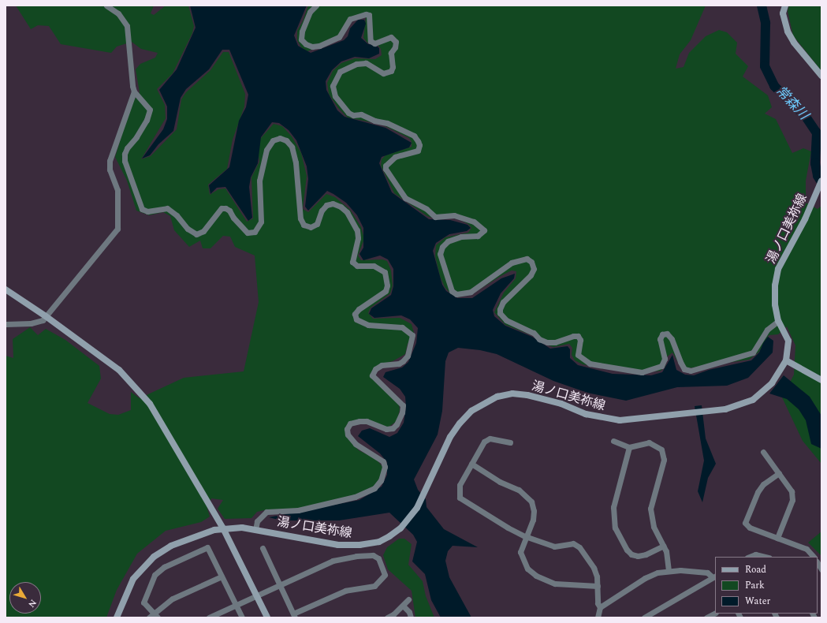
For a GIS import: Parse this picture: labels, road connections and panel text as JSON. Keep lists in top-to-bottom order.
{
  "streets": {
    "main road": ["湯ノ口美祢線"]
  },
  "water": ["常森川"],
  "legend": ["Road", "Park", "Water"],
  "north": "bottom right"
}
